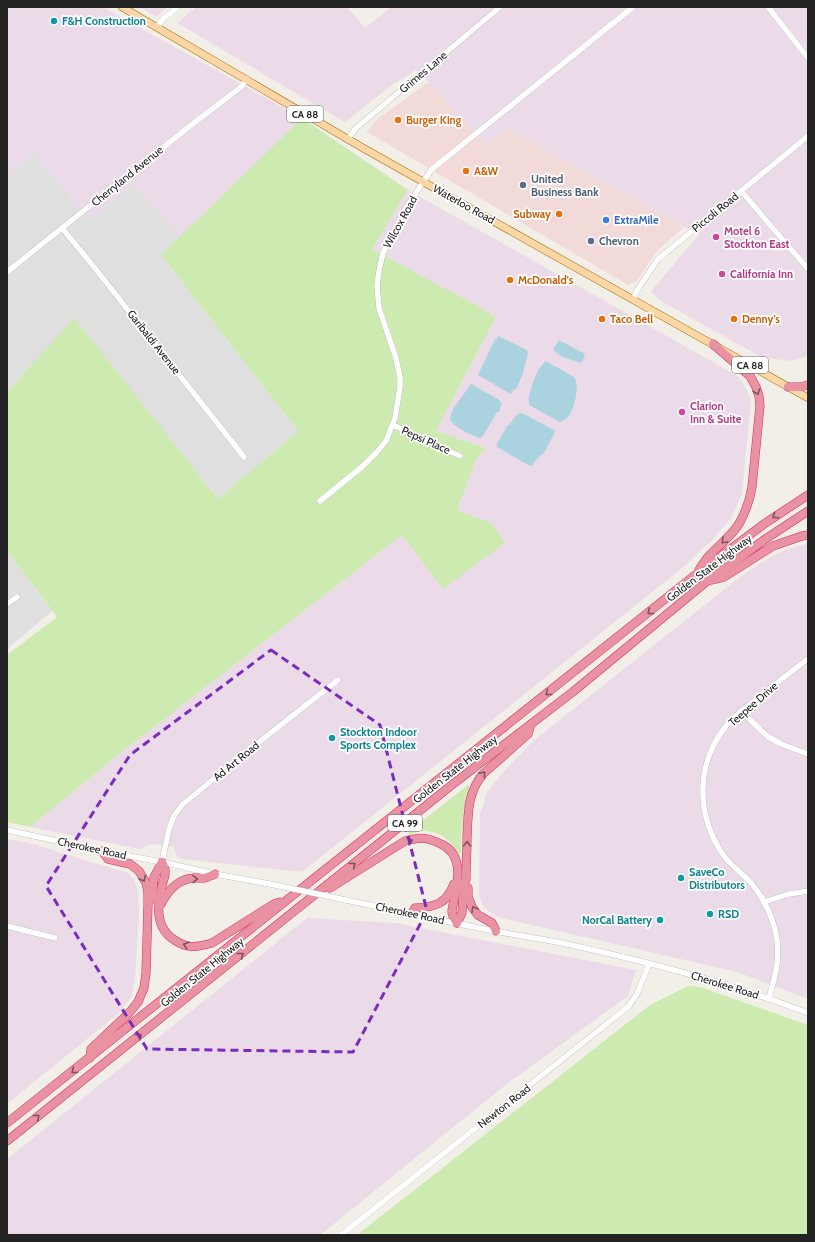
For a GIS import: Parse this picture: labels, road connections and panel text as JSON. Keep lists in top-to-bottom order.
{
  "streets": {
    "highway": ["Golden State Highway", "CA 99"],
    "main road": ["CA 88", "Waterloo Road"],
    "street": [
      "Grimes Lane",
      "Cherryland Avenue",
      "Piccoli Road",
      "Wilcox Road",
      "Garibaldi Avenue",
      "Pepsi Place",
      "Teepee Drive",
      "Ad Art Road",
      "Cherokee Road",
      "Newton Road"
    ]
  },
  "crossings": [
    ["Grimes Lane", "Waterloo Road"],
    ["Cherryland Avenue", "Waterloo Road"],
    ["Cherryland Avenue", "Garibaldi Avenue"],
    ["Waterloo Road", "Piccoli Road"],
    ["Waterloo Road", "Wilcox Road"],
    ["Wilcox Road", "Pepsi Place"],
    ["Teepee Drive", "Cherokee Road"],
    ["Ad Art Road", "Cherokee Road"],
    ["Cherokee Road", "Newton Road"]
  ],
  "places": [
    "F&H Construction",
    "Burger King",
    "A&W",
    "United Business Bank",
    "Subway",
    "ExtraMile",
    "Motel 6 Stockton East",
    "Chevron",
    "California Inn",
    "McDonald's",
    "Taco Bell",
    "Denny's",
    "Clarion Inn & Suite",
    "Stockton Indoor Sports Complex",
    "SaveCo Distributors",
    "RSD",
    "NorCal Battery"
  ]
}
